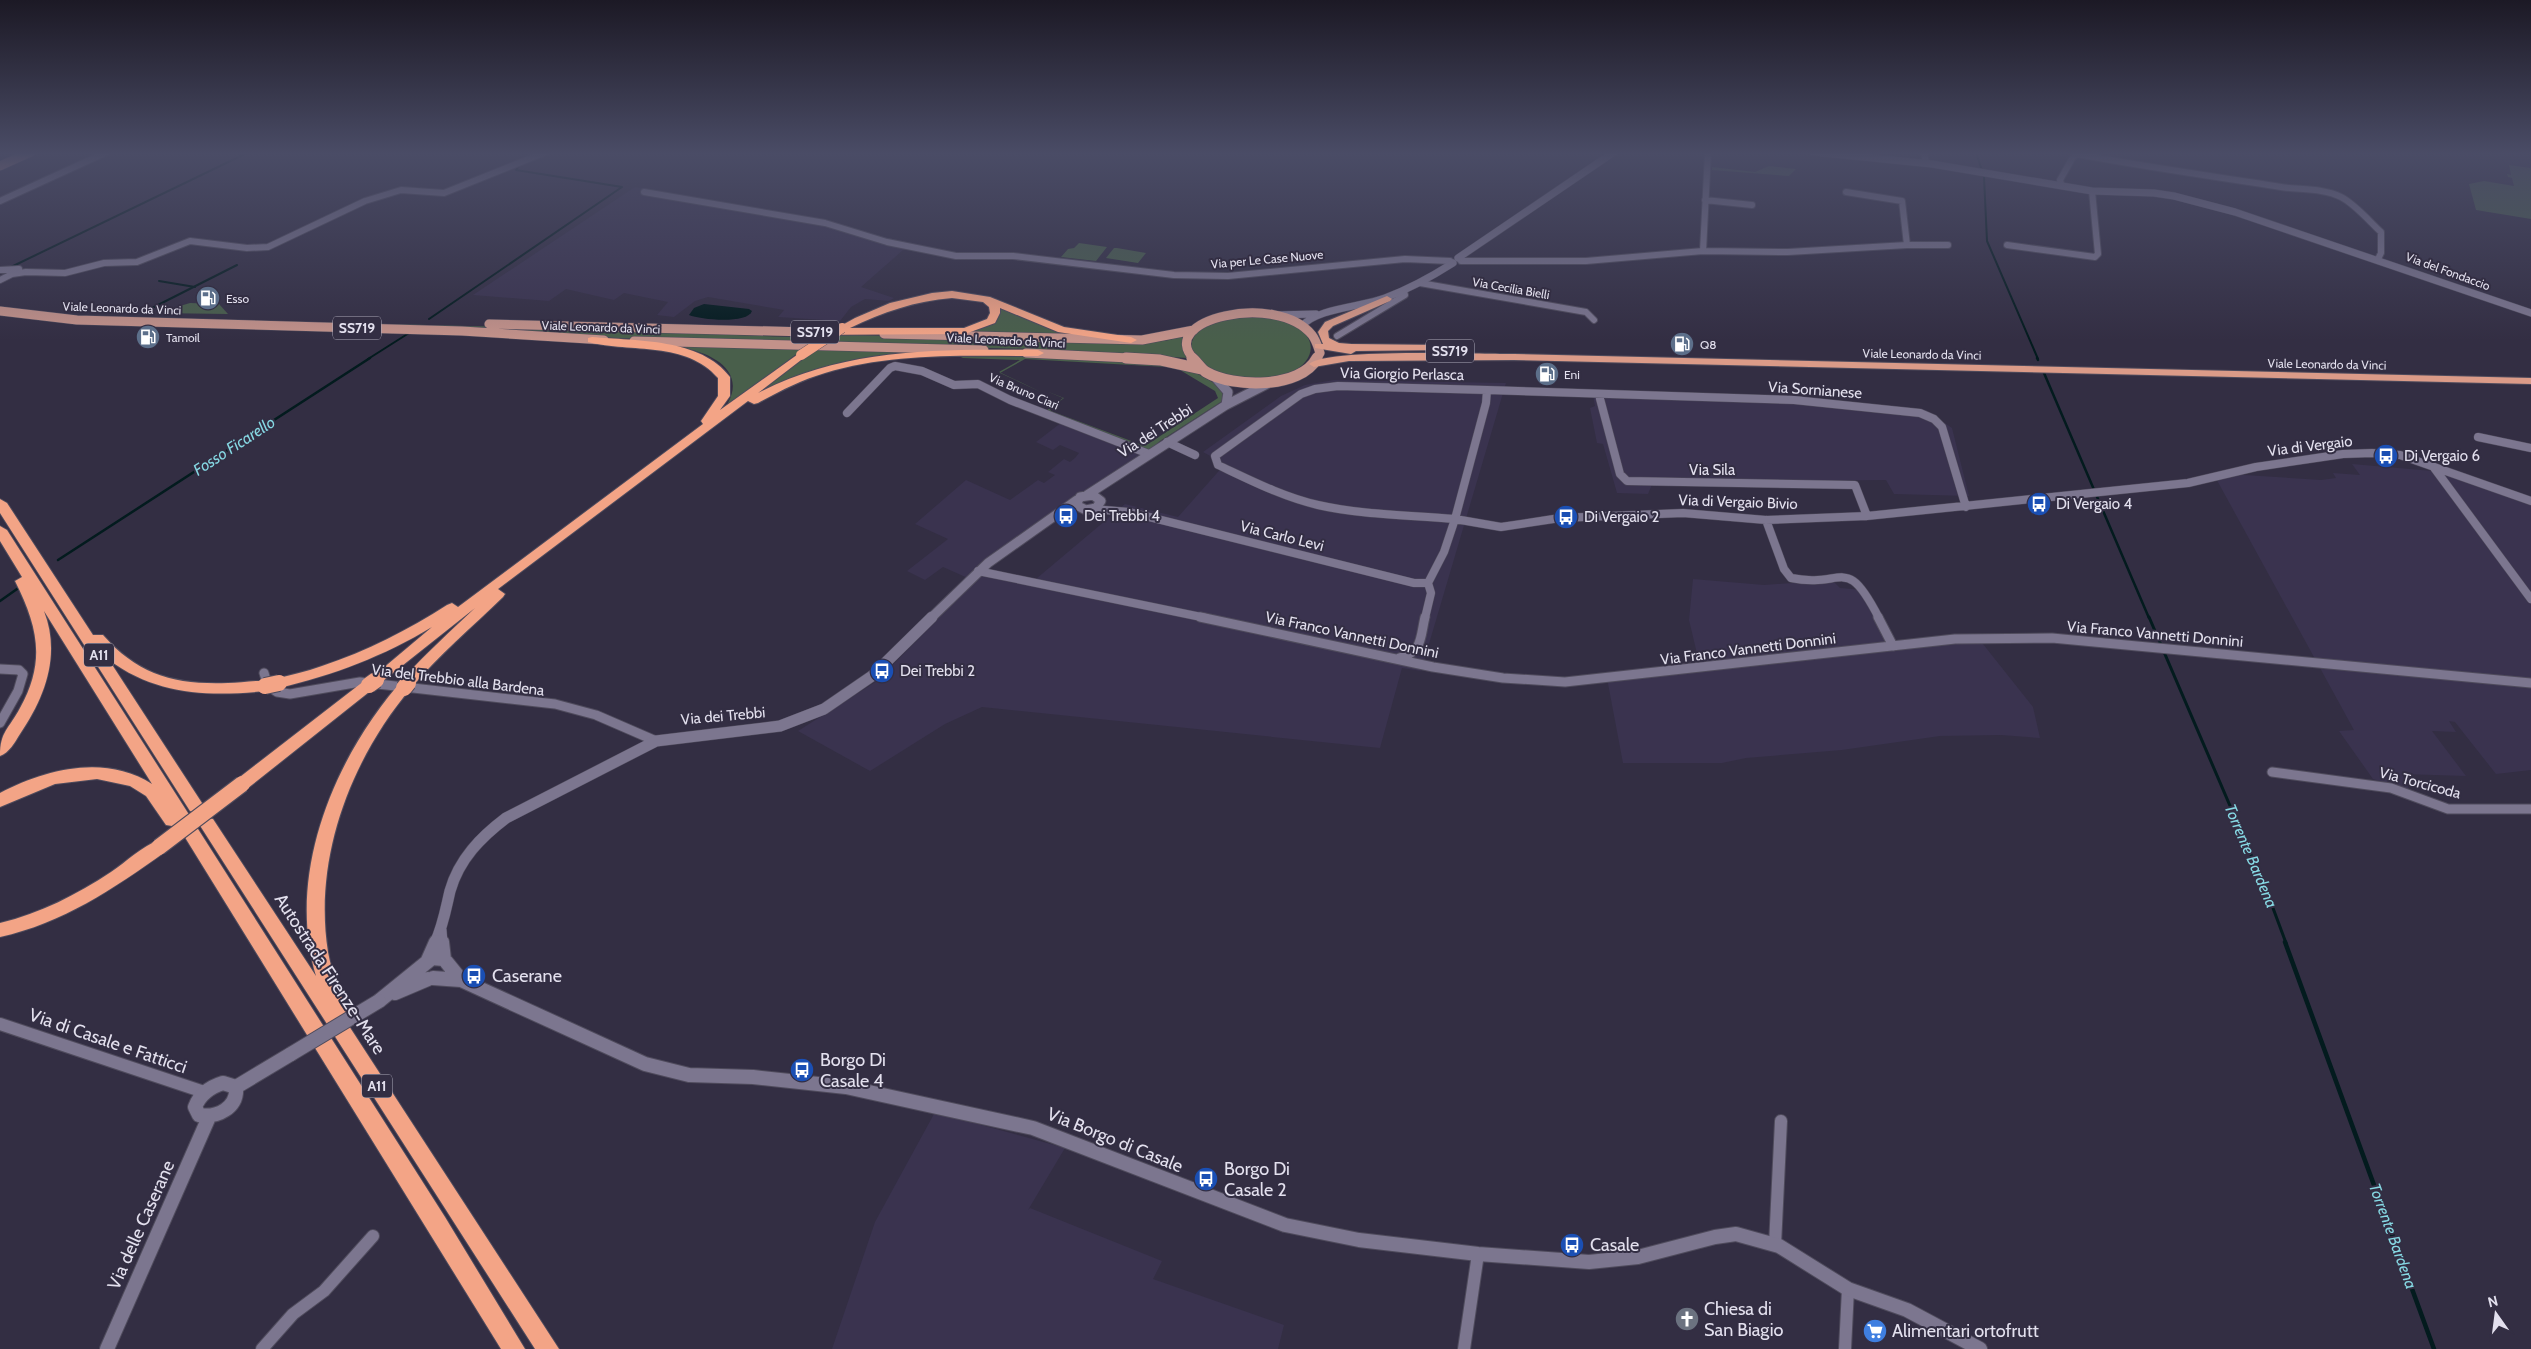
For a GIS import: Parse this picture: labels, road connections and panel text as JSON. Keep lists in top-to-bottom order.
{
  "streets": {
    "highway": [
      "Viale Leonardo da Vinci",
      "SS719",
      "A11",
      "Autostrada Firenze-Mare"
    ],
    "street": [
      "Via per Le Case Nuove",
      "Via del Fondaccio",
      "Via Cecilia Bielli",
      "Via Giorgio Perlasca",
      "Via Sornianese",
      "Via Bruno Ciari",
      "Via dei Trebbi",
      "Via di Vergaio",
      "Via Sila",
      "Via di Vergaio Bivio",
      "Via Carlo Levi",
      "Via Franco Vannetti Donnini",
      "Via del Trebbio alla Bardena",
      "Via Torcicoda",
      "Via di Casale e Fatticci",
      "Via Borgo di Casale",
      "Via delle Caserane"
    ]
  },
  "crossings": [
    ["Viale Leonardo da Vinci", "Via dei Trebbi"],
    ["Via Giorgio Perlasca", "Via Sornianese"],
    ["Via Giorgio Perlasca", "Via di Vergaio Bivio"],
    ["Via Sornianese", "Via Sila"],
    ["Via Sornianese", "Via di Vergaio Bivio"],
    ["Via Bruno Ciari", "Via dei Trebbi"],
    ["Via dei Trebbi", "Via Carlo Levi"],
    ["Via dei Trebbi", "Via Franco Vannetti Donnini"],
    ["Via dei Trebbi", "Via del Trebbio alla Bardena"],
    ["Via dei Trebbi", "Via Borgo di Casale"],
    ["Via di Vergaio", "Via di Vergaio Bivio"],
    ["Via Sila", "Via di Vergaio Bivio"]
  ],
  "water": ["Fosso Ficarello", "Torrente Bardena"],
  "places": {
    "fuel station": [
      "Esso",
      "Tamoil",
      "Q8",
      "Eni"
    ],
    "bus stop": [
      "Di Vergaio 6",
      "Di Vergaio 4",
      "Dei Trebbi 4",
      "Di Vergaio 2",
      "Dei Trebbi 2",
      "Caserane",
      "Borgo Di Casale 4",
      "Borgo Di Casale 2",
      "Casale"
    ],
    "church": ["Chiesa di San Biagio"],
    "supermarket": ["Alimentari ortofrutt"]
  },
  "north": "top"
}
